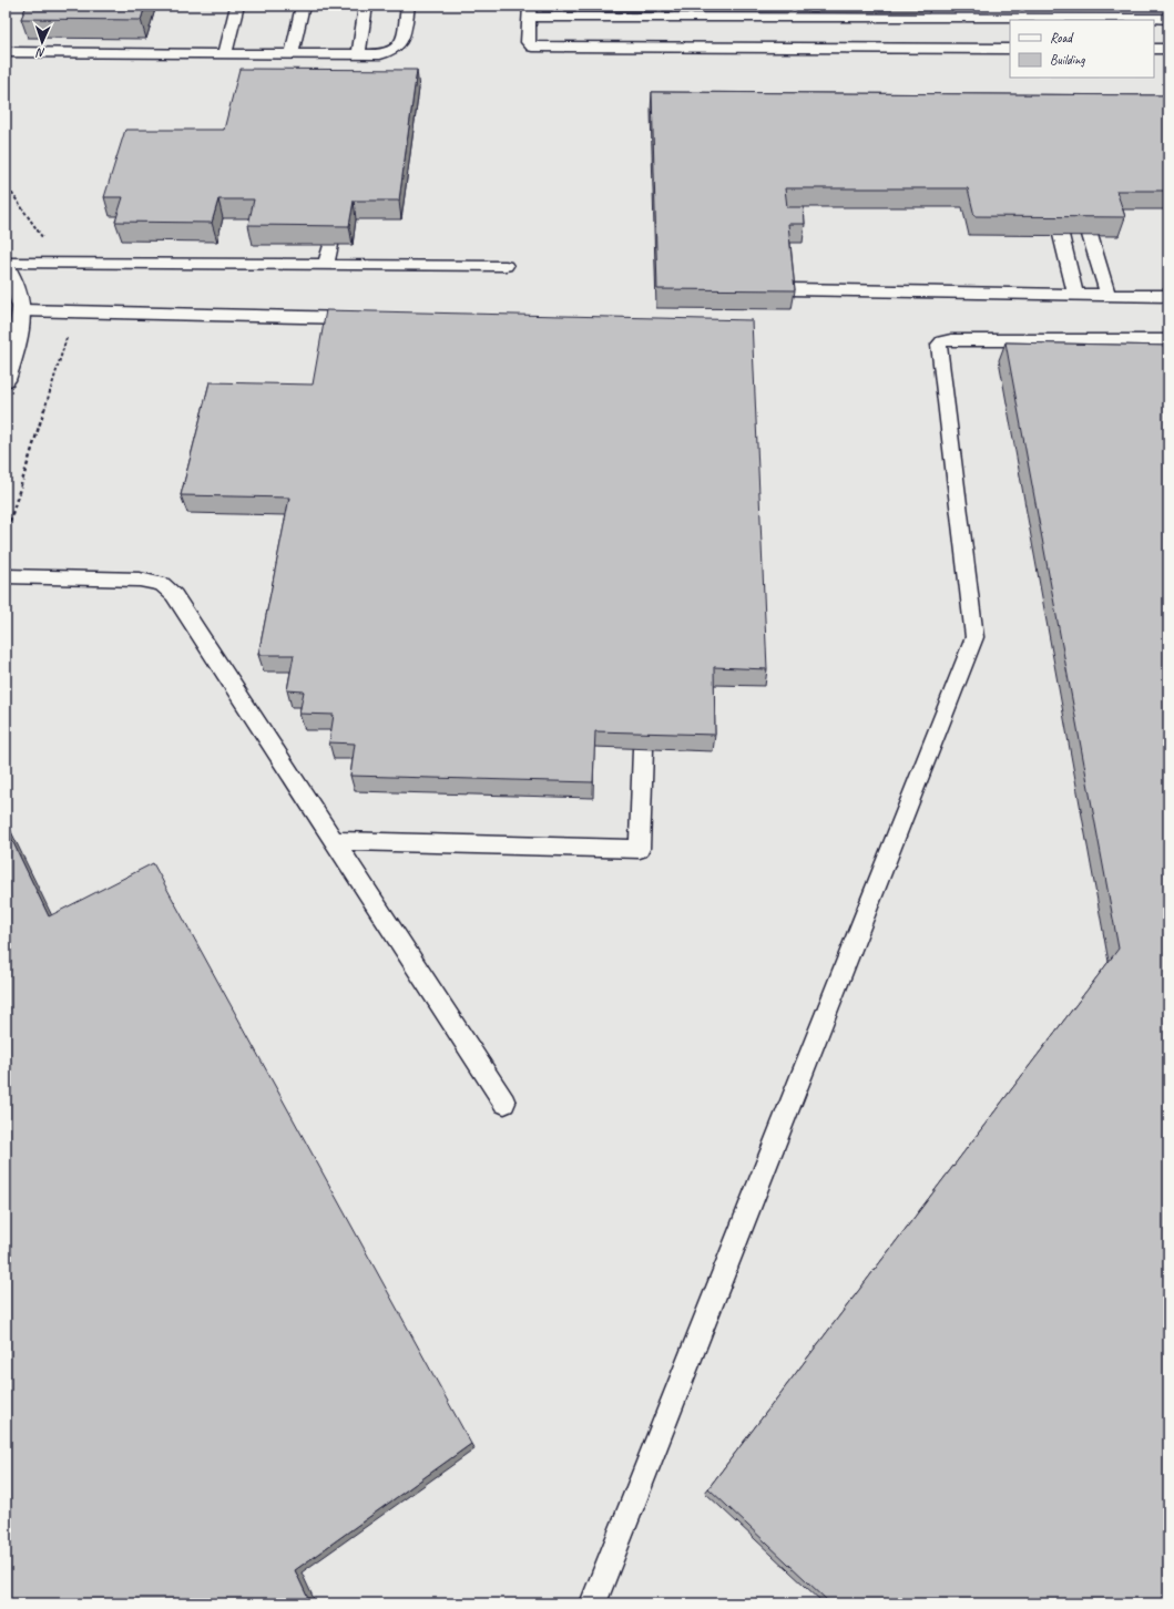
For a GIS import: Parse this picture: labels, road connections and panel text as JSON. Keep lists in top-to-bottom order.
{
  "legend": ["Road", "Building"],
  "north": "bottom"
}
